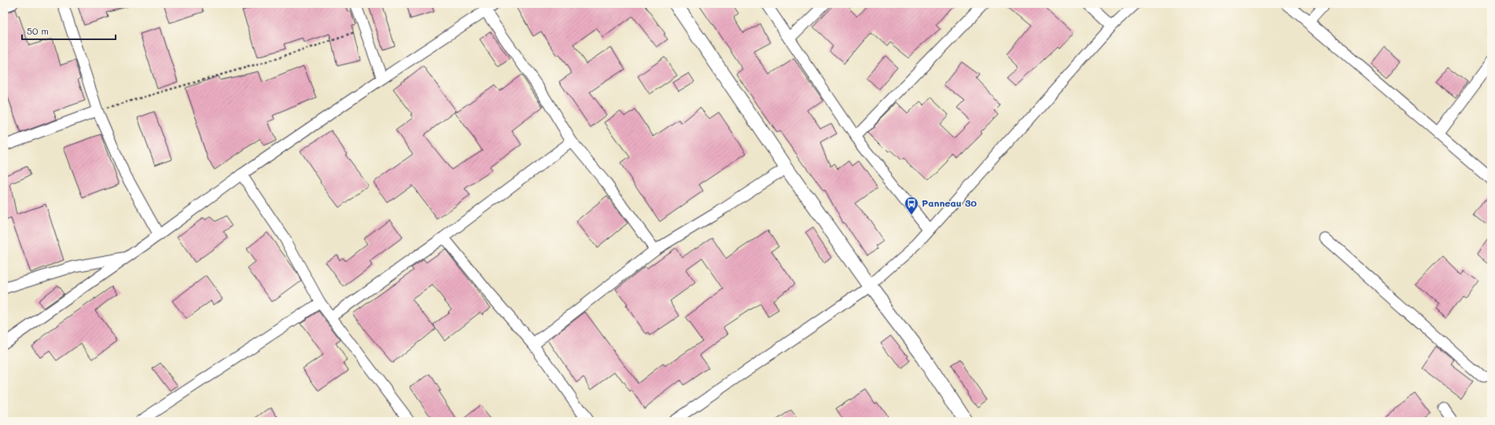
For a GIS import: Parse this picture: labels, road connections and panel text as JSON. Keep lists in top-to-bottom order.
{
  "places": {
    "bus stop": ["Panneau 30"]
  },
  "scale_bar": "50 m"
}
